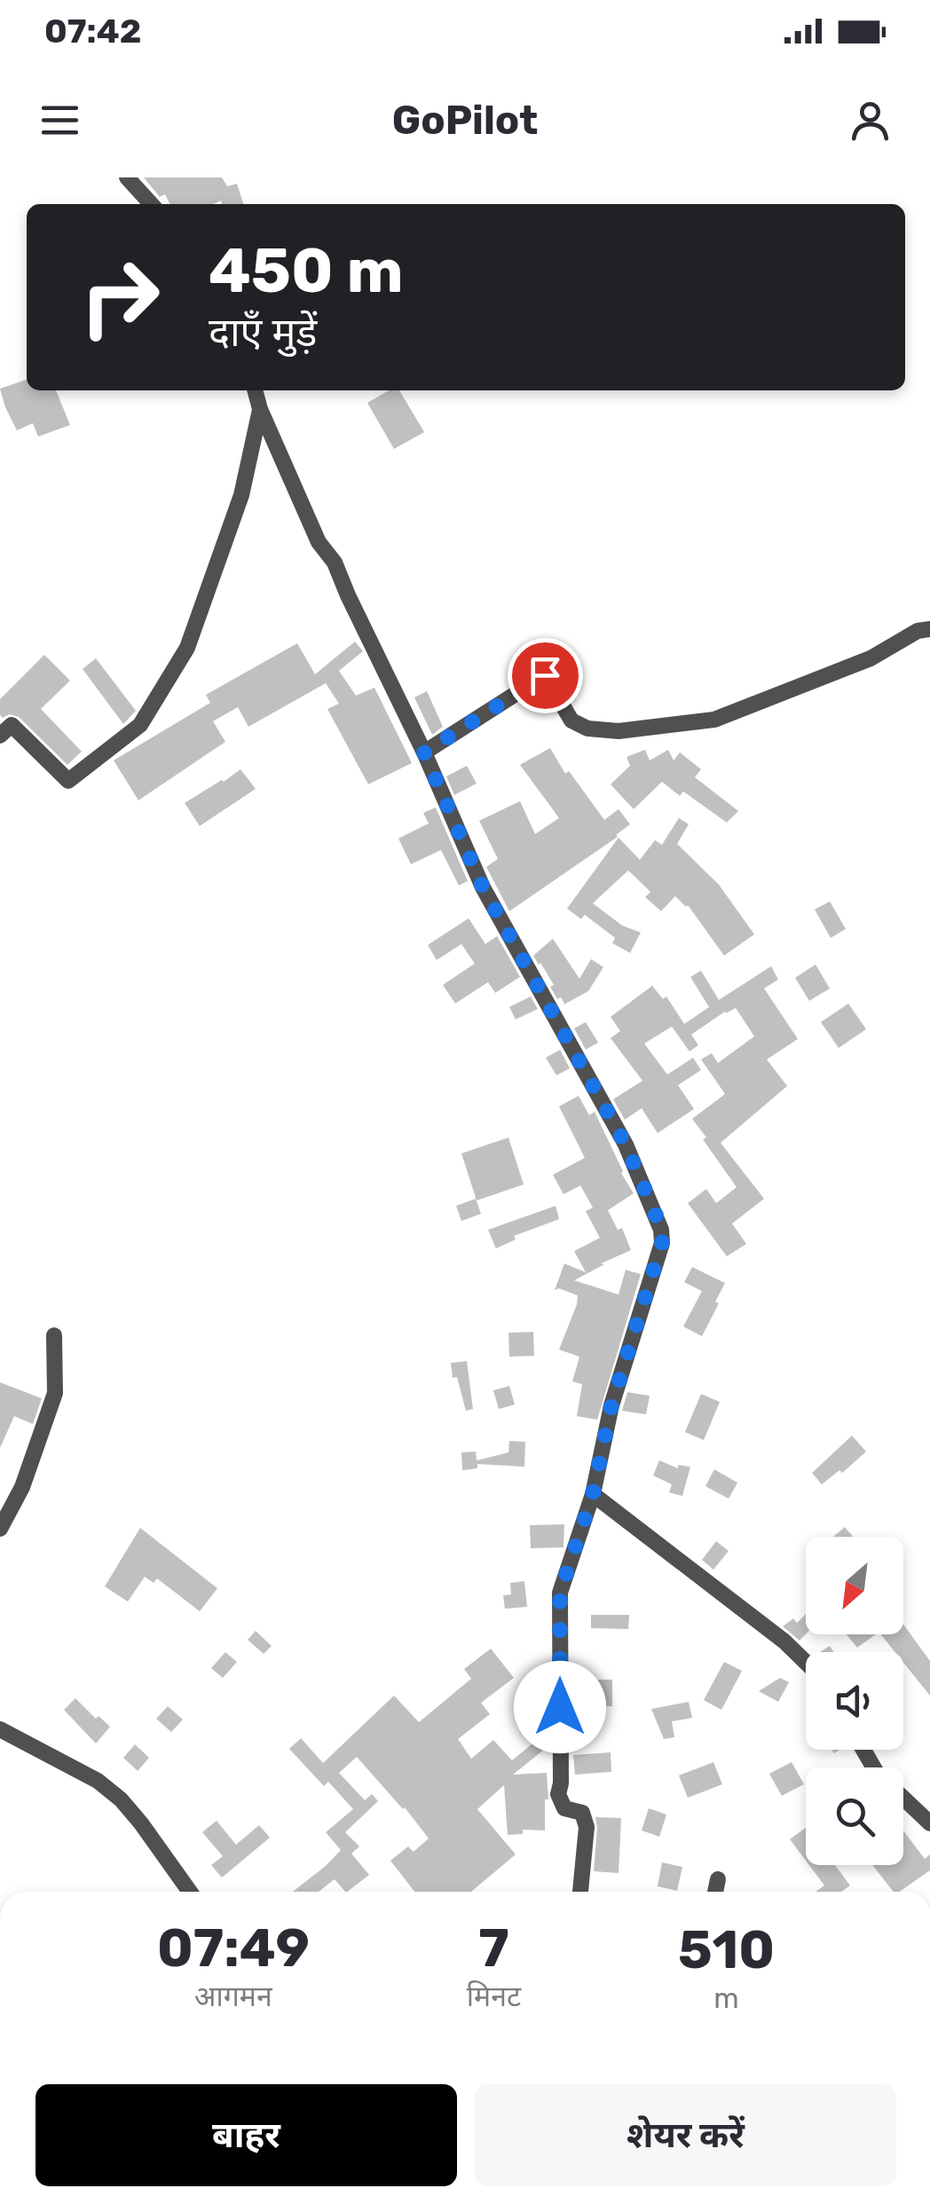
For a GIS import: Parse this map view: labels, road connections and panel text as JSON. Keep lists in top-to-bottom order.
{
  "north": "bottom left",
  "page": {
    "status": "07:42",
    "header": "GoPilot",
    "turn": ["450 m", "दाएँ मुड़ें"],
    "eta": [
      "07:49",
      "आगमन",
      "7",
      "मिनट",
      "510",
      "m"
    ],
    "buttons": ["बाहर", "शेयर करें"]
  }
}
